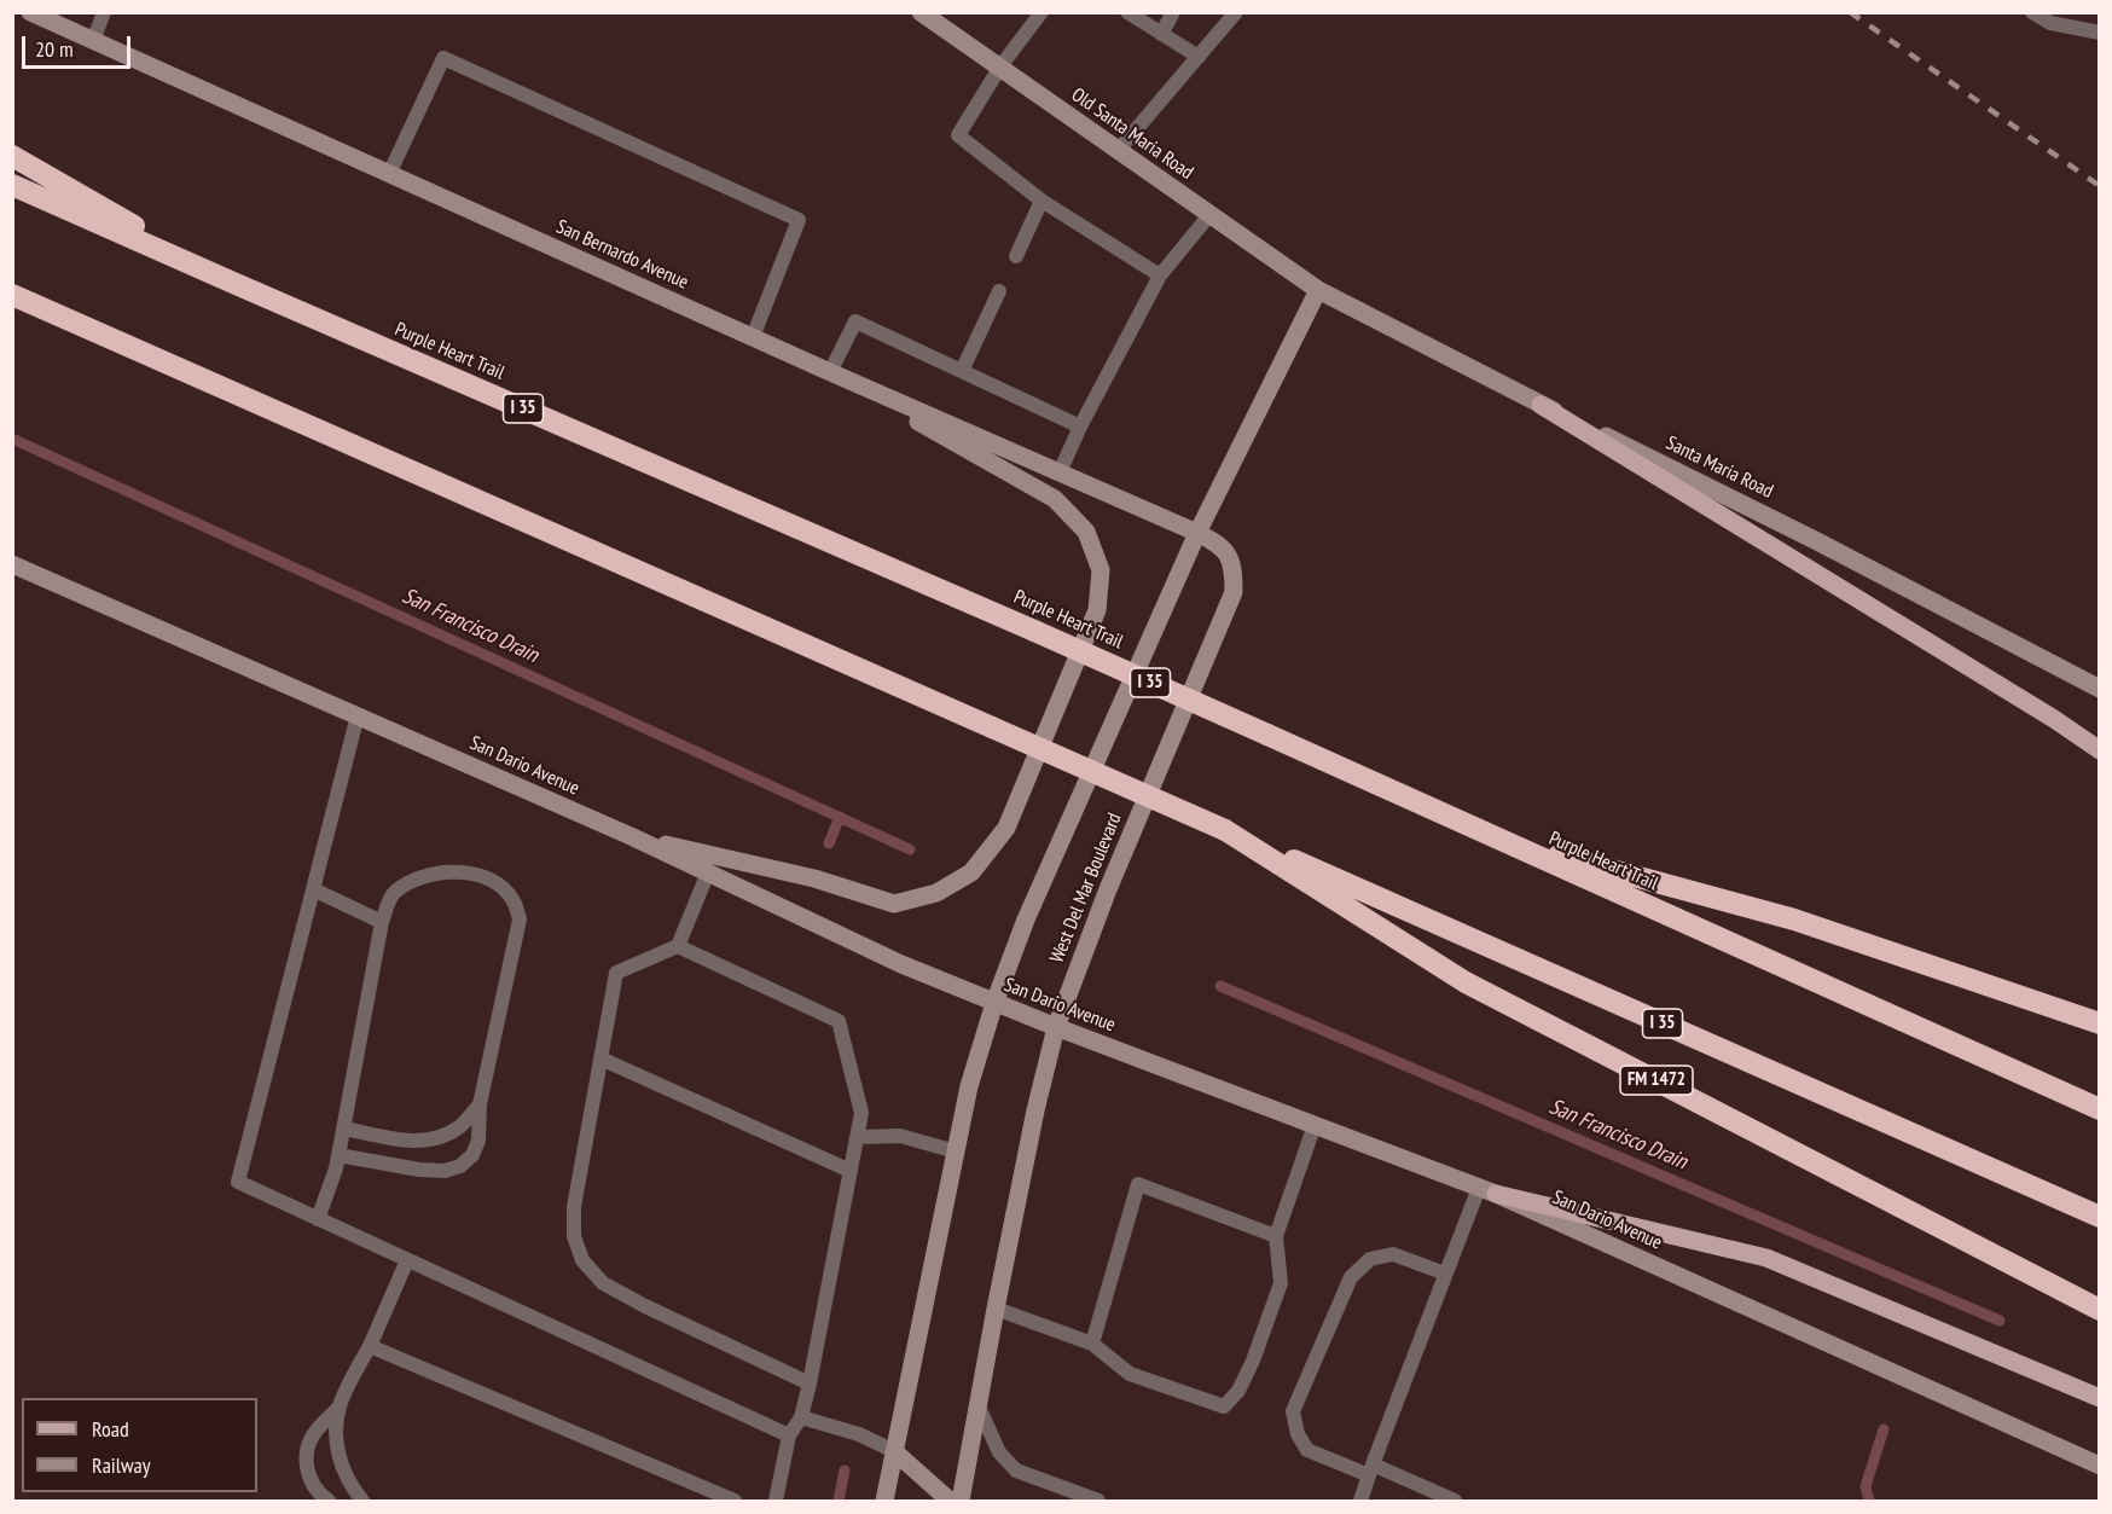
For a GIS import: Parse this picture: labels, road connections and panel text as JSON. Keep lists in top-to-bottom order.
{
  "streets": {
    "highway": ["Purple Heart Trail", "I 35", "FM 1472"],
    "main road": [
      "Old Santa Maria Road",
      "San Bernardo Avenue",
      "Santa Maria Road",
      "San Dario Avenue",
      "West Del Mar Boulevard"
    ]
  },
  "crossings": [
    ["Old Santa Maria Road", "Santa Maria Road"],
    ["Old Santa Maria Road", "West Del Mar Boulevard"],
    ["San Bernardo Avenue", "West Del Mar Boulevard"],
    ["I 35", "FM 1472"],
    ["Santa Maria Road", "West Del Mar Boulevard"],
    ["San Dario Avenue", "West Del Mar Boulevard"]
  ],
  "water": ["San Francisco Drain"],
  "legend": ["Road", "Railway"],
  "scale_bar": "20 m"
}
